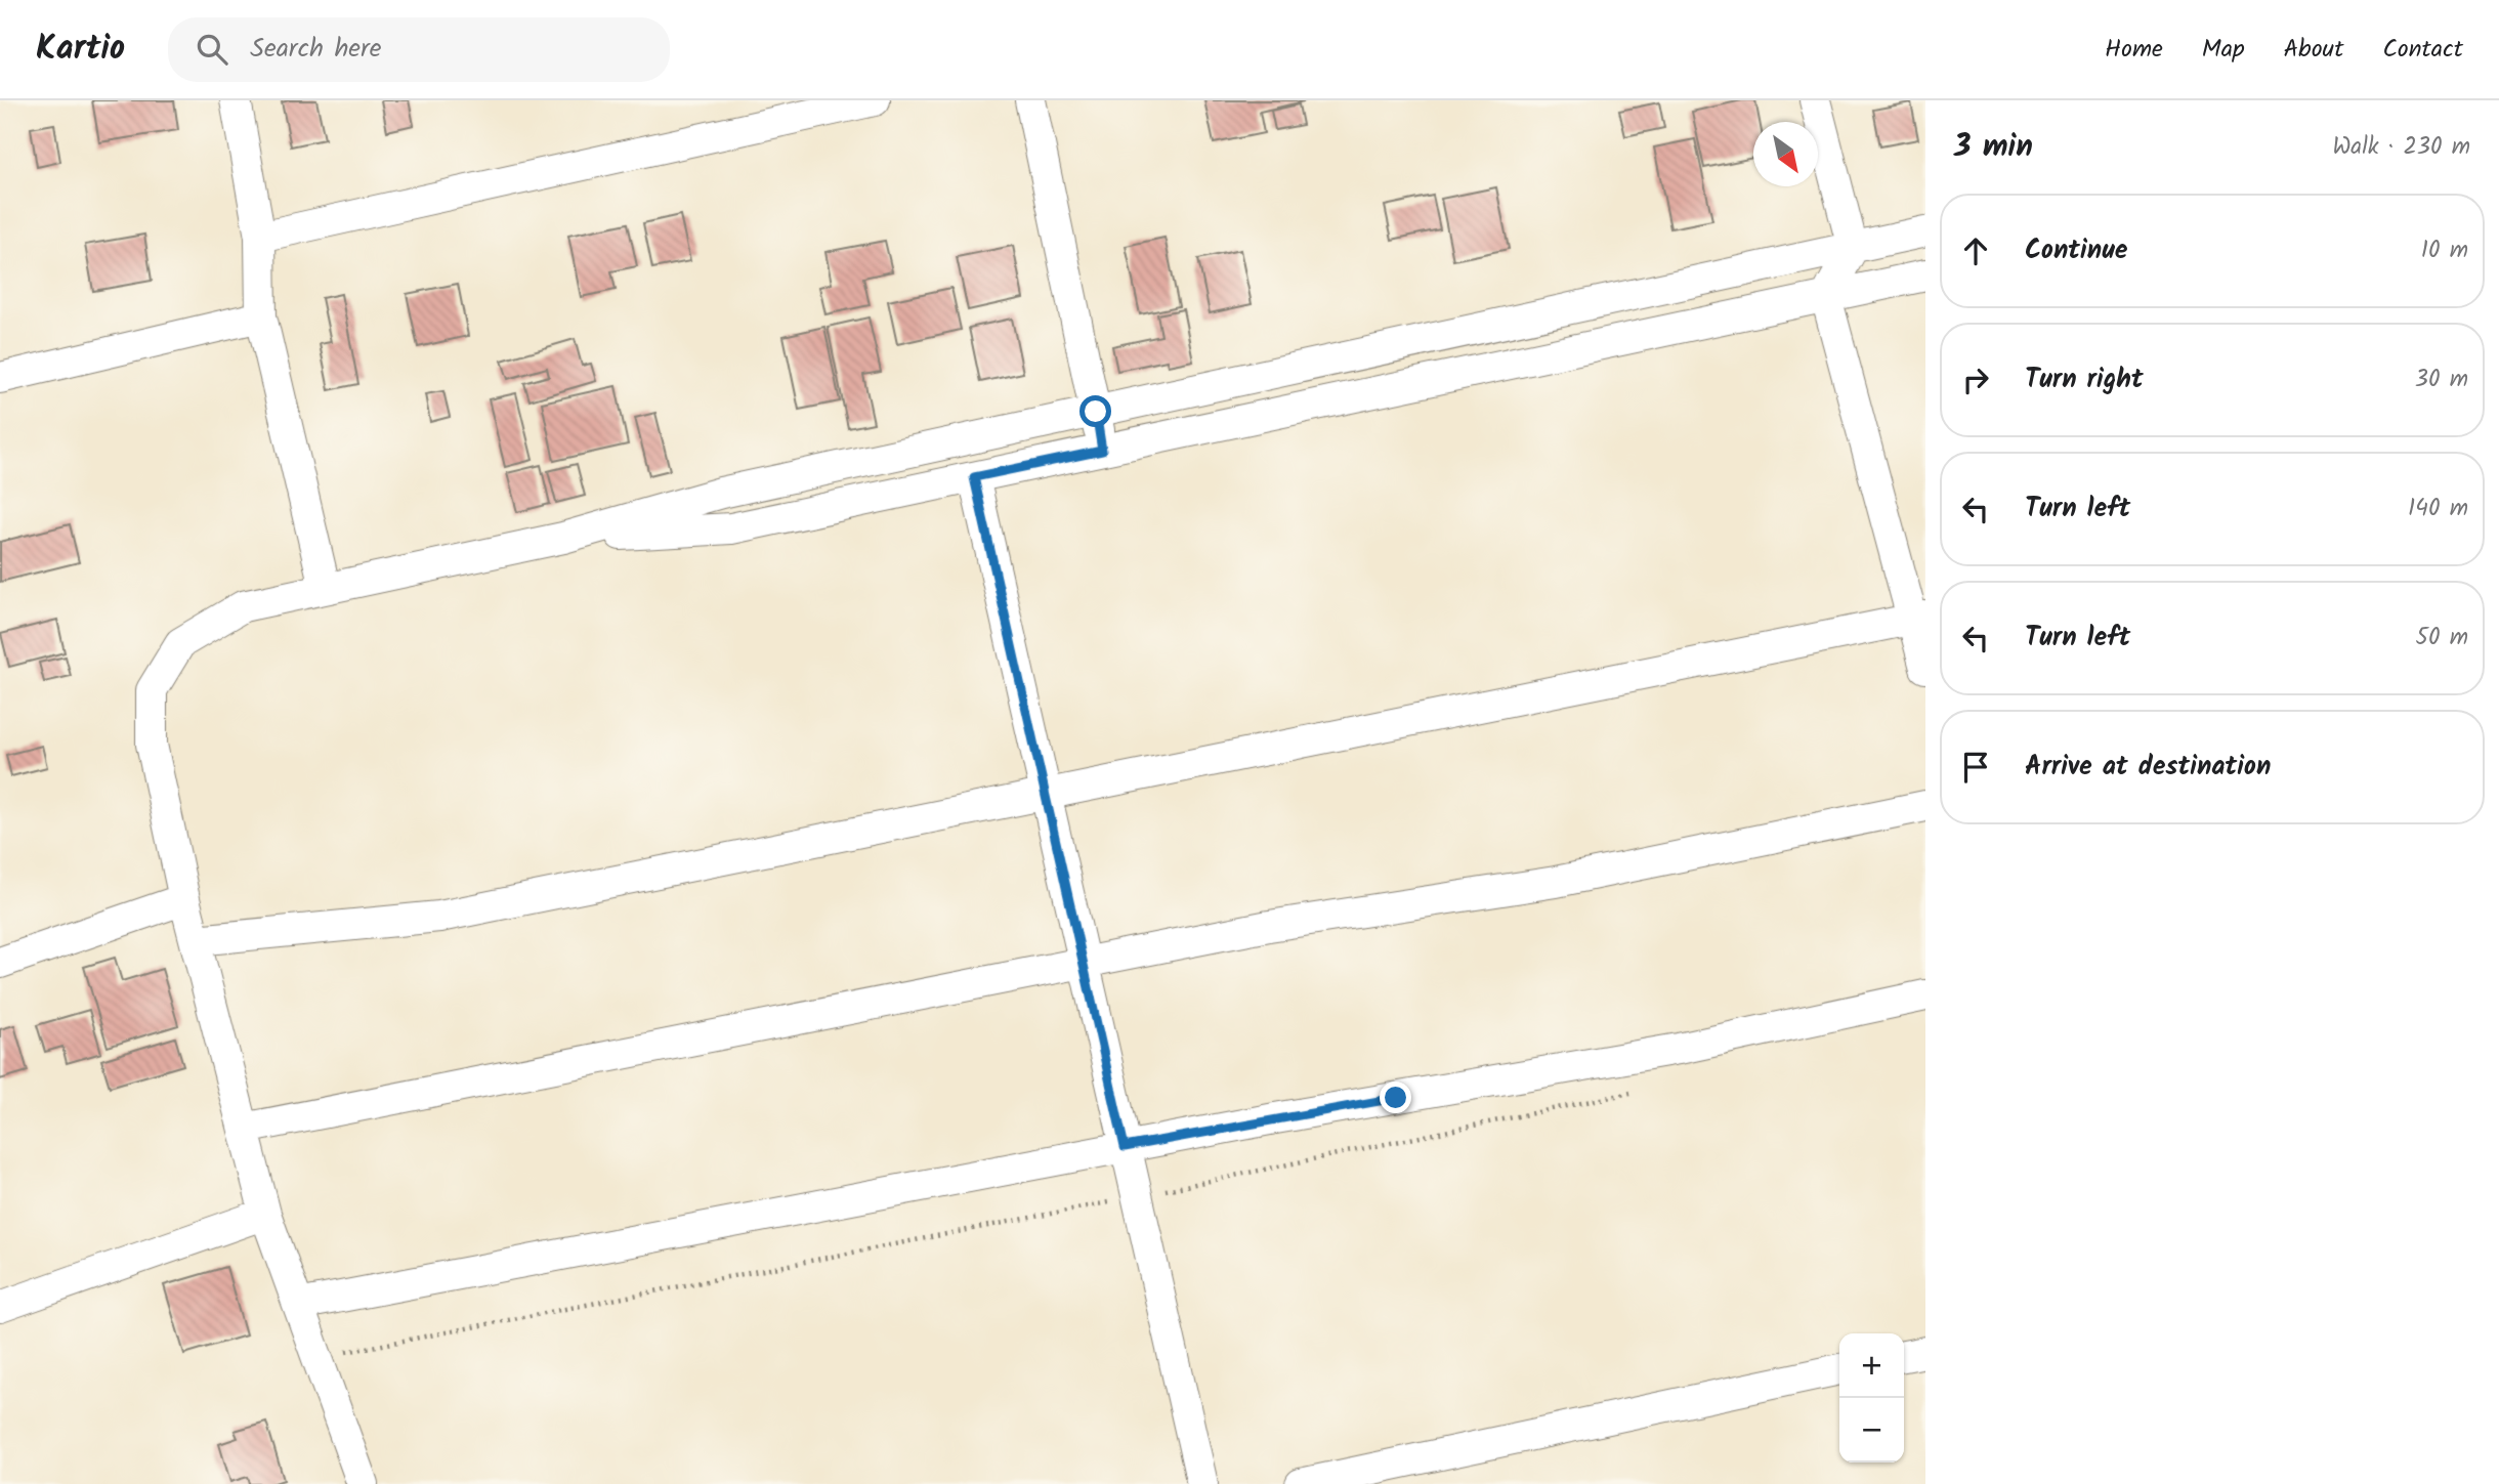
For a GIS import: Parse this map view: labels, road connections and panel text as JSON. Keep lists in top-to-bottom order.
{
  "north": "bottom right",
  "page": {
    "header": "Kartio",
    "search": "Search here",
    "nav": [
      "Home",
      "Map",
      "About",
      "Contact"
    ],
    "heading": ["3 min", "Walk · 230 m"],
    "list": [
      ["Continue", "10 m"],
      ["Turn right", "30 m"],
      ["Turn left", "140 m"],
      ["Turn left", "50 m"],
      "Arrive at destination"
    ],
    "map_buttons": ["+", "−"]
  }
}
